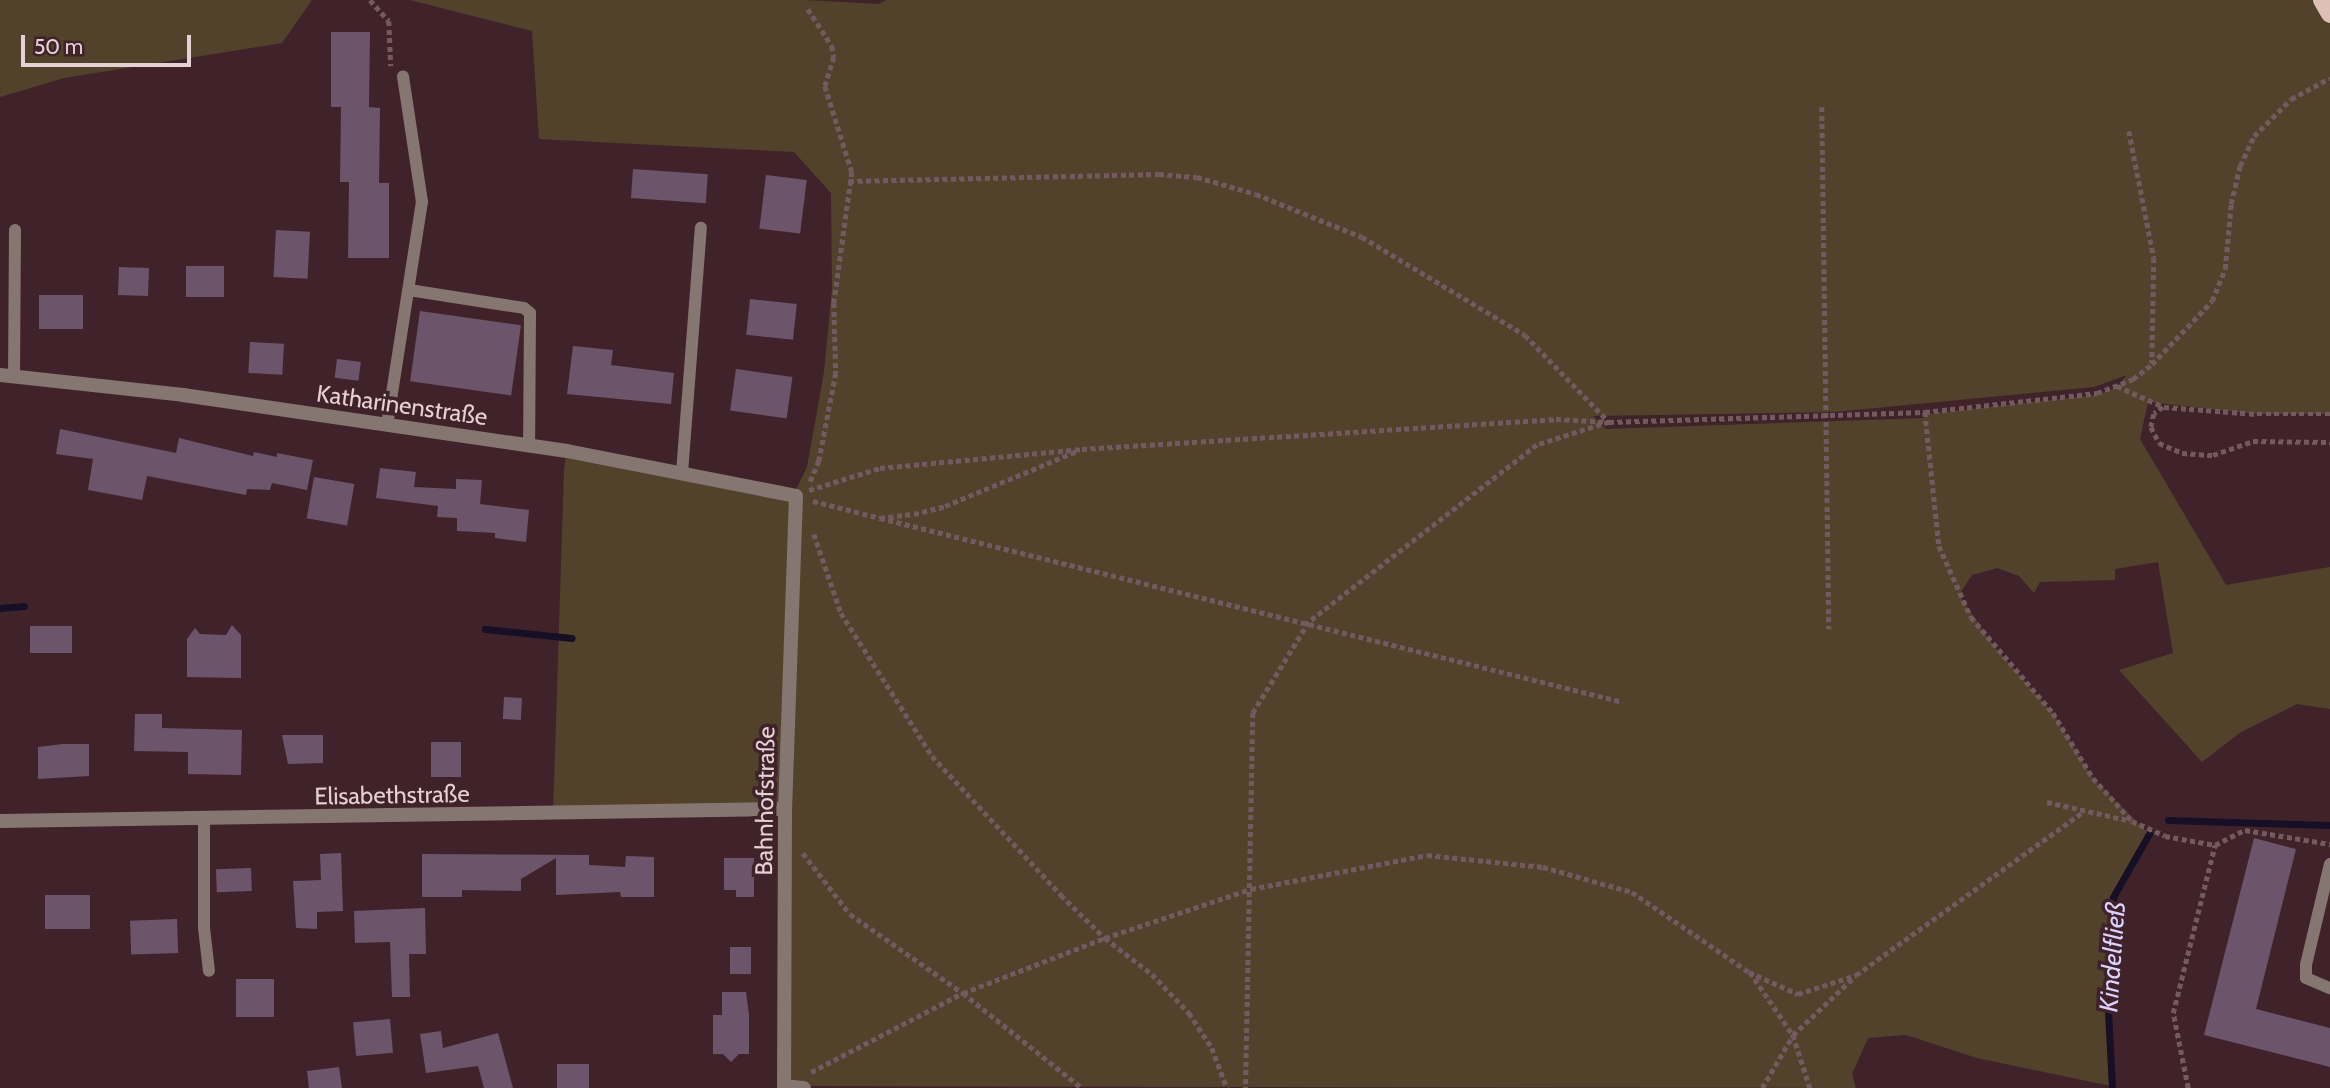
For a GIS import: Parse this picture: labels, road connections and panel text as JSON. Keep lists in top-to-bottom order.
{
  "streets": {
    "street": ["Katharinenstraße", "Elisabethstraße", "Bahnhofstraße"]
  },
  "crossings": [
    ["Katharinenstraße", "Bahnhofstraße"],
    ["Elisabethstraße", "Bahnhofstraße"]
  ],
  "water": ["Kindelfließ"],
  "scale_bar": "50 m"
}
